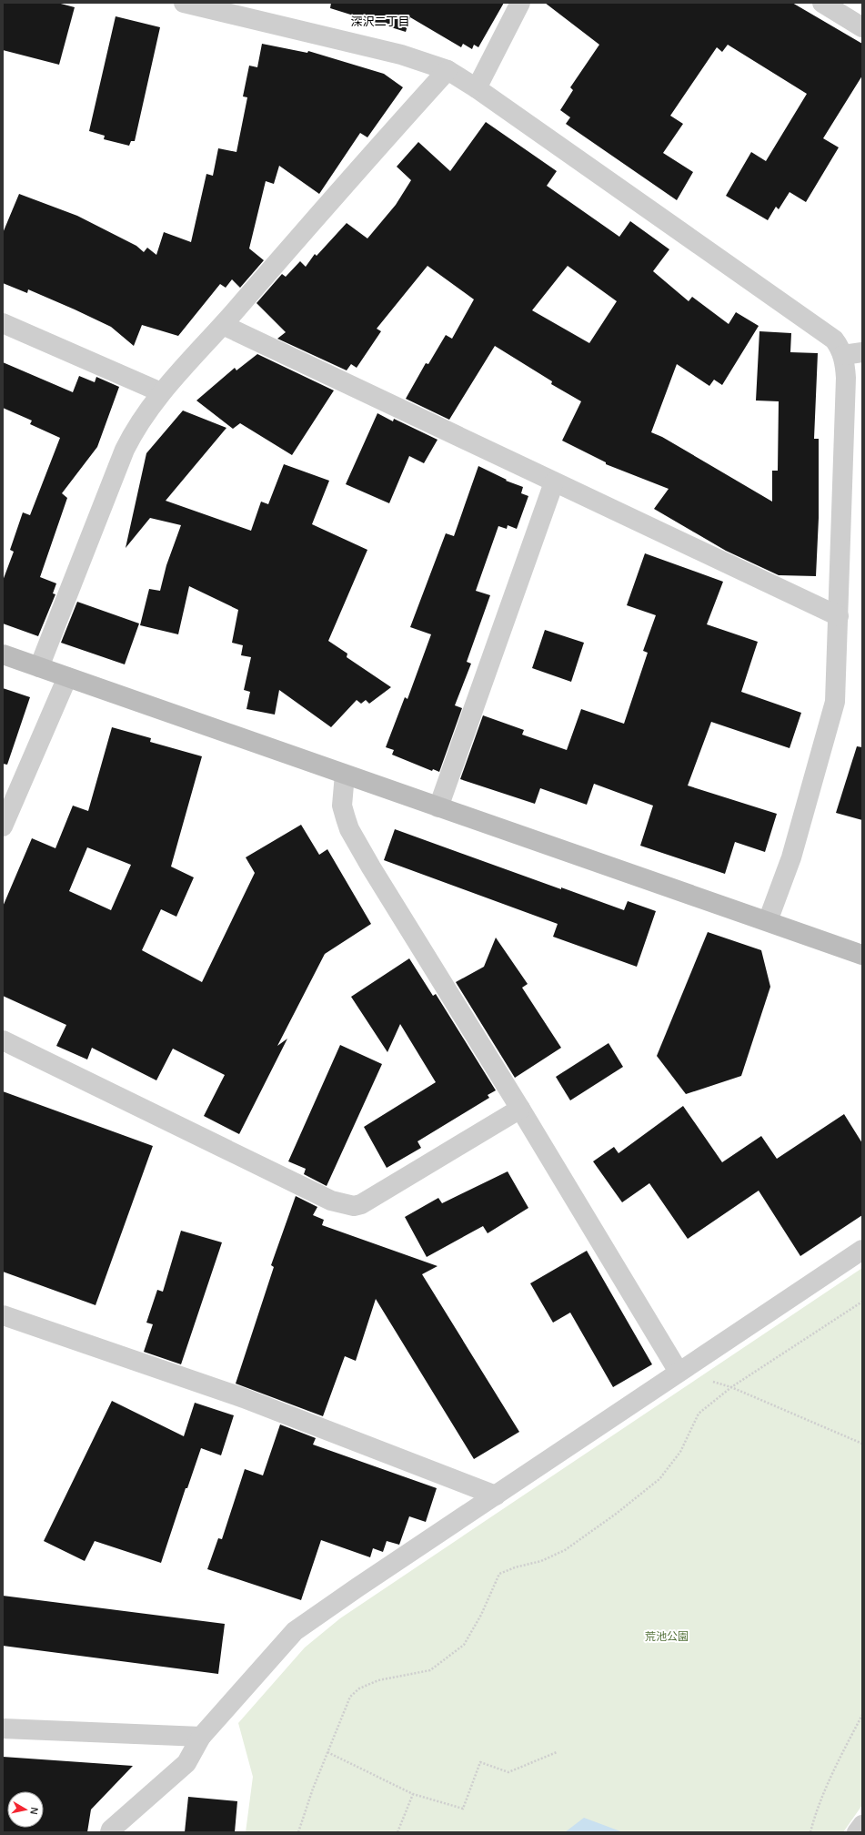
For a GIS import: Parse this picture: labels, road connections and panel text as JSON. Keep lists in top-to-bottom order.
{
  "districts": ["深沢二丁目"],
  "parks": ["荒池公園"],
  "north": "right"
}
